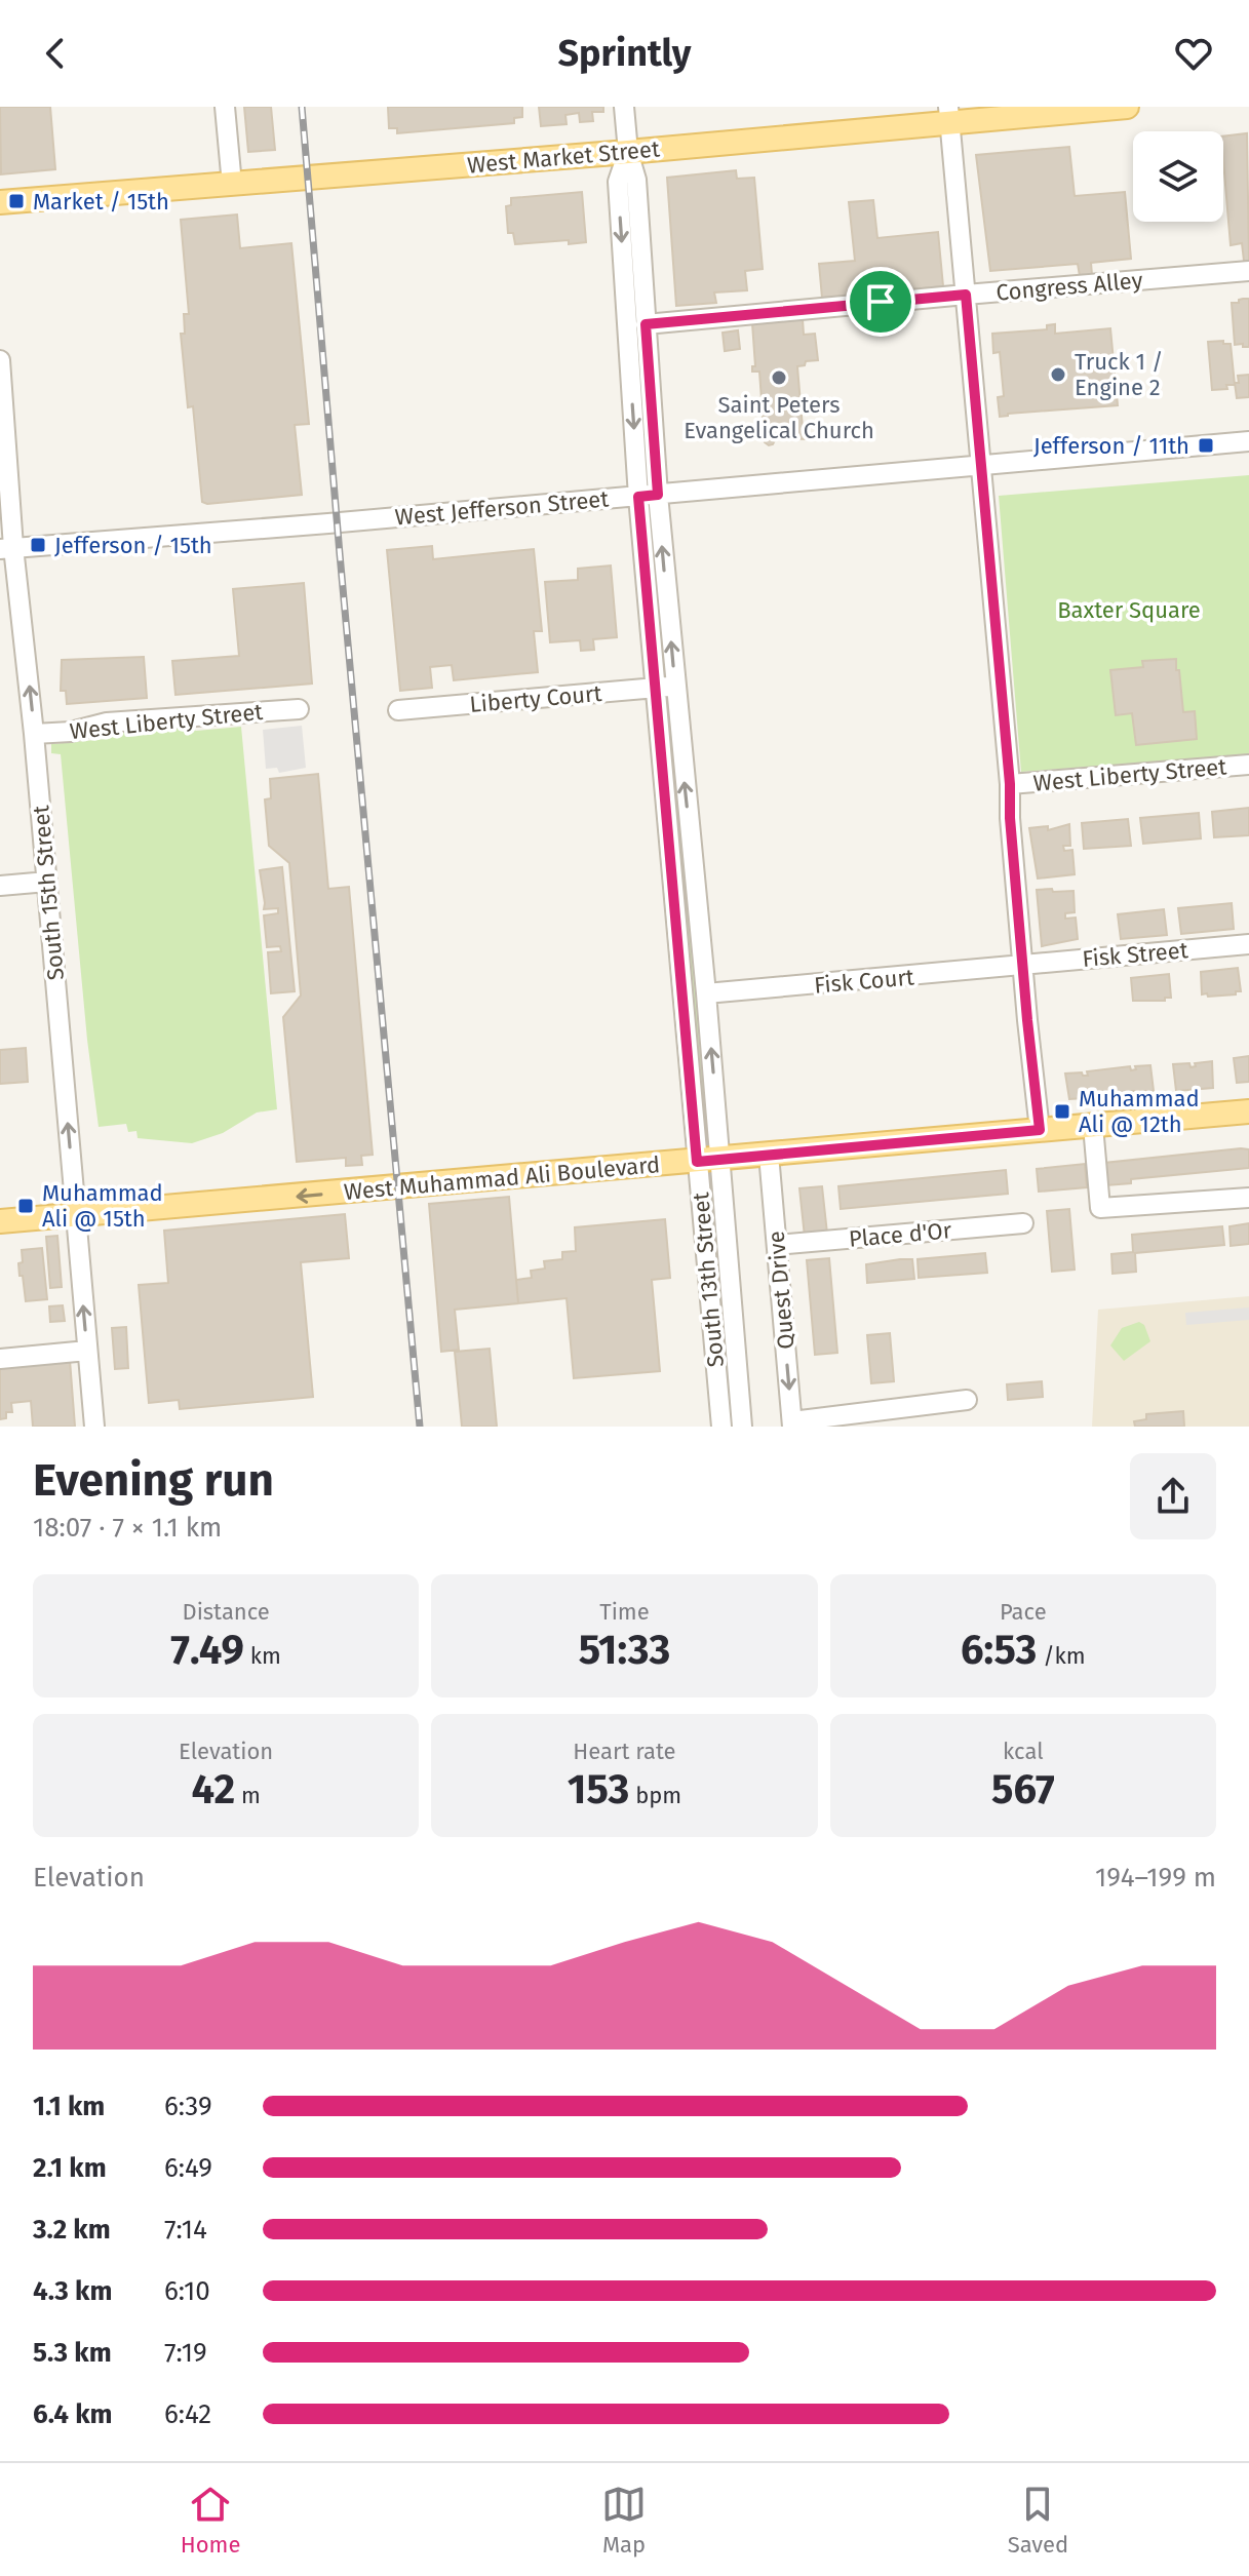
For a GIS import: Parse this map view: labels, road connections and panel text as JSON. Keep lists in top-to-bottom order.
{
  "streets": {
    "main road": ["West Market Street", "West Muhammad Ali Boulevard"],
    "street": [
      "Congress Alley",
      "West Jefferson Street",
      "Liberty Court",
      "West Liberty Street",
      "South 15th Street",
      "Fisk Street",
      "Fisk Court",
      "Place d'Or",
      "South 13th Street",
      "Quest Drive"
    ]
  },
  "crossings": [
    ["West Market Street", "South 13th Street"],
    ["Congress Alley", "South 13th Street"],
    ["West Jefferson Street", "South 15th Street"],
    ["West Jefferson Street", "South 13th Street"],
    ["Liberty Court", "South 13th Street"],
    ["West Liberty Street", "South 15th Street"],
    ["South 15th Street", "West Muhammad Ali Boulevard"],
    ["Fisk Street", "Fisk Court"],
    ["Fisk Court", "South 13th Street"],
    ["West Muhammad Ali Boulevard", "South 13th Street"],
    ["West Muhammad Ali Boulevard", "Quest Drive"],
    ["Place d'Or", "Quest Drive"]
  ],
  "one_way": ["South 15th Street", "West Muhammad Ali Boulevard", "Quest Drive"],
  "parks": ["Baxter Square"],
  "places": {
    "transit": [
      "Market / 15th",
      "Jefferson / 11th",
      "Jefferson / 15th",
      "Muhammad Ali @ 12th",
      "Muhammad Ali @ 15th"
    ],
    "other": ["Truck 1 / Engine 2", "Saint Peters Evangelical Church"]
  },
  "page": {
    "header": "Sprintly",
    "heading": ["Evening run", "18:07 · 7 × 1.1 km"],
    "stats": [
      ["Distance", "7.49 km"],
      ["Time", "51:33"],
      ["Pace", "6:53 /km"],
      ["Elevation", "42 m"],
      ["Heart rate", "153 bpm"],
      ["kcal", "567"]
    ],
    "chart": ["Elevation", "194–199 m"],
    "list": [
      {
        "name": "1.1 km",
        "note": "6:39"
      },
      {
        "name": "2.1 km",
        "note": "6:49"
      },
      {
        "name": "3.2 km",
        "note": "7:14"
      },
      {
        "name": "4.3 km",
        "note": "6:10"
      },
      {
        "name": "5.3 km",
        "note": "7:19"
      },
      {
        "name": "6.4 km",
        "note": "6:42"
      }
    ],
    "tabs": ["Home", "Map", "Saved"]
  }
}
